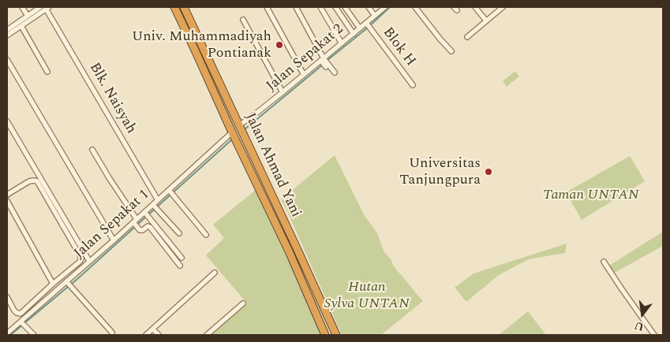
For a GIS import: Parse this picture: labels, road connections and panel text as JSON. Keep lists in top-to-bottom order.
{
  "streets": {
    "highway": ["Jalan Ahmad Yani"],
    "street": [
      "Blok H",
      "Jalan Sepakat 2",
      "Blk. Naisyah",
      "Jalan Sepakat 1"
    ]
  },
  "crossings": [
    ["Blok H", "Jalan Sepakat 2"],
    ["Jalan Sepakat 2", "Jalan Ahmad Yani"],
    ["Blk. Naisyah", "Jalan Sepakat 1"],
    ["Jalan Ahmad Yani", "Jalan Sepakat 1"]
  ],
  "parks": ["Taman UNTAN", "Hutan Sylva UNTAN"],
  "places": ["Univ. Muhammadiyah Pontianak", "Universitas Tanjungpura"],
  "north": "bottom"
}
